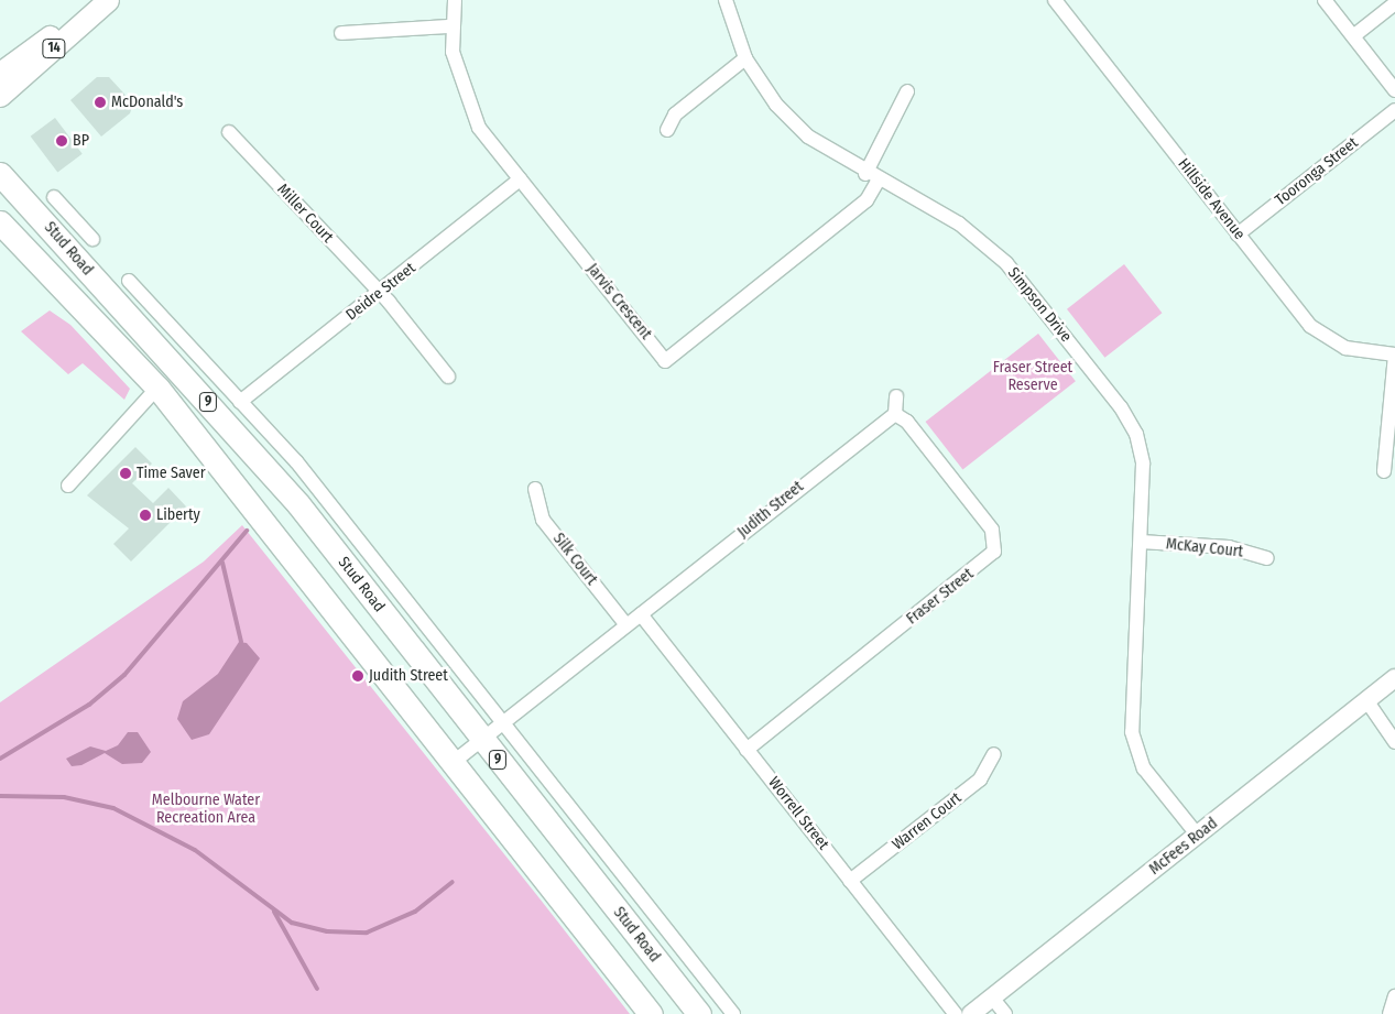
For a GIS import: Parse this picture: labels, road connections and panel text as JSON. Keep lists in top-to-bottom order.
{
  "streets": {
    "highway": ["Stud Road", "9"],
    "main road": ["14"],
    "street": [
      "Tooronga Street",
      "Hillside Avenue",
      "Miller Court",
      "Deidre Street",
      "Jarvis Crescent",
      "Simpson Drive",
      "Judith Street",
      "McKay Court",
      "Silk Court",
      "Fraser Street",
      "Worrell Street",
      "Warren Court",
      "McFees Road"
    ]
  },
  "crossings": [
    ["Tooronga Street", "Hillside Avenue"],
    ["Miller Court", "Deidre Street"],
    ["Stud Road", "Deidre Street"],
    ["Stud Road", "Judith Street"],
    ["Deidre Street", "Jarvis Crescent"],
    ["Jarvis Crescent", "Simpson Drive"],
    ["Simpson Drive", "McKay Court"],
    ["Simpson Drive", "McFees Road"],
    ["Judith Street", "Silk Court"],
    ["Judith Street", "Fraser Street"],
    ["Judith Street", "Worrell Street"],
    ["Fraser Street", "Worrell Street"],
    ["Worrell Street", "Warren Court"]
  ],
  "parks": ["Fraser Street Reserve", "Melbourne Water Recreation Area"],
  "places": [
    "McDonald's",
    "BP",
    "Time Saver",
    "Liberty",
    "Judith Street"
  ]
}
